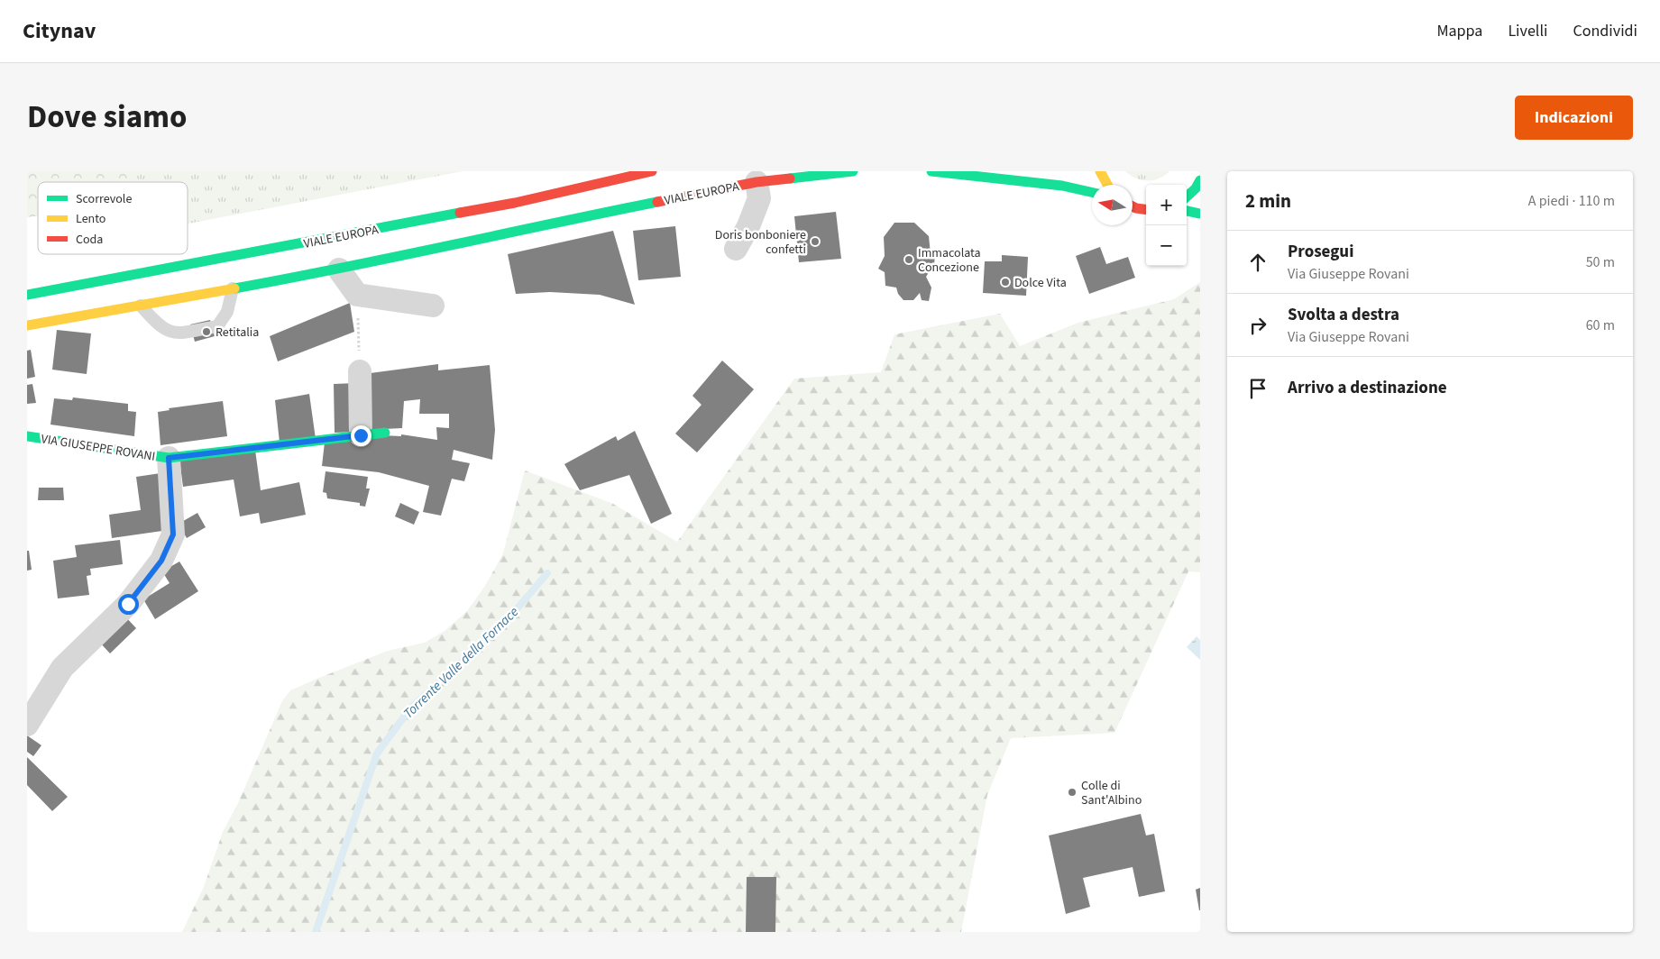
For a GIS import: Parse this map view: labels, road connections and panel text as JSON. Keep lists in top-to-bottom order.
{
  "streets": {
    "street": ["VIALE EUROPA", "VIA GIUSEPPE ROVANI"]
  },
  "water": ["Torrente Valle della Fornace"],
  "places": [
    "Doris bonboniere confetti",
    "Immacolata Concezione",
    "Dolce Vita",
    "Retitalia",
    "Colle di Sant'Albino"
  ],
  "legend": ["Scorrevole", "Lento", "Coda"],
  "north": "left",
  "page": {
    "header": "Citynav",
    "nav": ["Mappa", "Livelli", "Condividi"],
    "title": "Dove siamo",
    "buttons": "Indicazioni",
    "heading": ["2 min", "A piedi · 110 m"],
    "map_buttons": ["+", "−"],
    "list": [
      ["Prosegui", "Via Giuseppe Rovani", "50 m"],
      ["Svolta a destra", "Via Giuseppe Rovani", "60 m"],
      "Arrivo a destinazione"
    ]
  }
}
